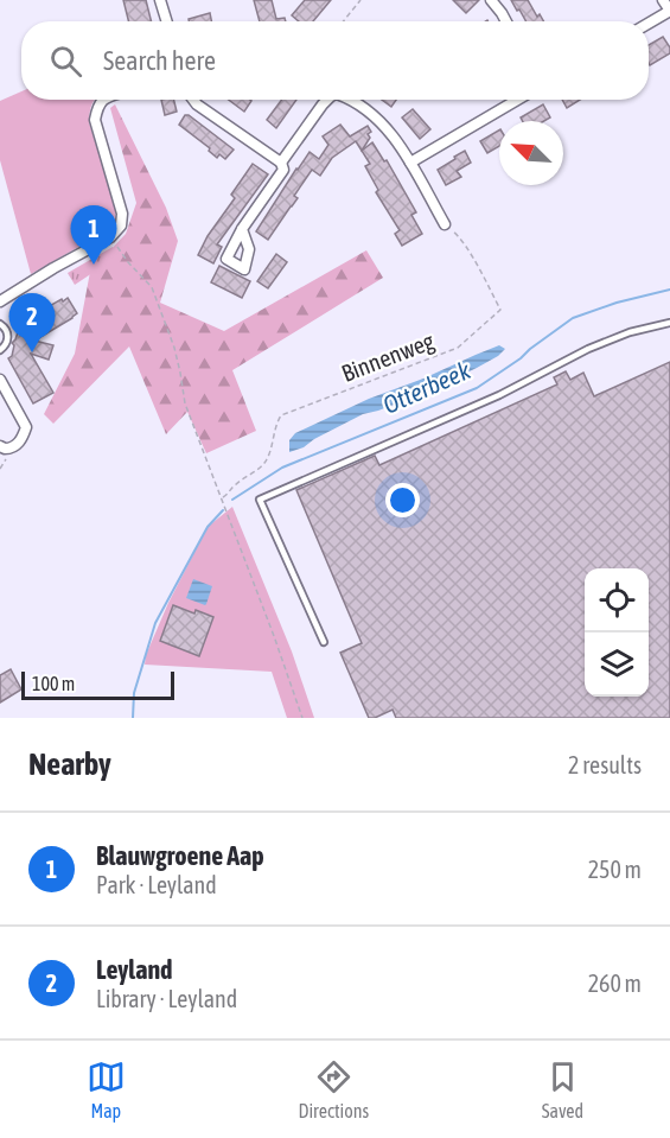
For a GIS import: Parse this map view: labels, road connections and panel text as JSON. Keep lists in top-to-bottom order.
{
  "streets": {
    "path": ["Binnenweg"]
  },
  "water": ["Otterbeek"],
  "scale_bar": "100 m",
  "north": "top left",
  "page": {
    "search": "Search here",
    "pins": ["1", "2"],
    "scale": "100 m",
    "heading": ["Nearby", "2 results"],
    "list": [
      {
        "mark": "1",
        "name": "Blauwgroene Aap",
        "note": "Park · Leyland",
        "value": "250 m"
      },
      {
        "mark": "2",
        "name": "Leyland",
        "note": "Library · Leyland",
        "value": "260 m"
      }
    ],
    "nav": ["Map", "Directions", "Saved"]
  }
}
